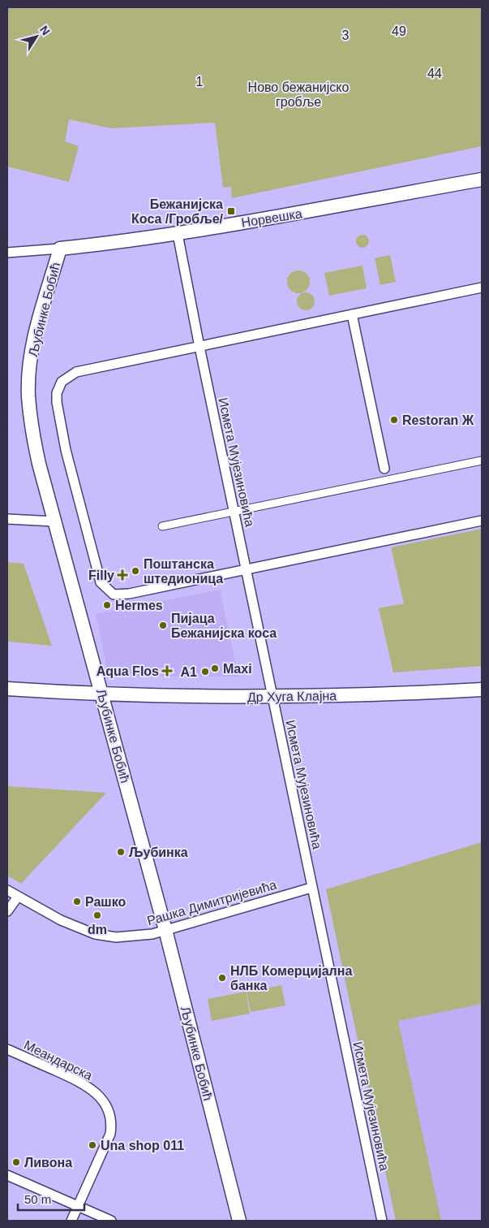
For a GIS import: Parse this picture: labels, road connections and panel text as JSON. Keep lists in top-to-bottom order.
{
  "streets": {
    "main road": ["Норвешка", "Љубинке Бобић", "Др Хуга Клајна"],
    "street": ["Исмета Мујезиновића", "Рашка Димитријевића", "Меандарска"]
  },
  "crossings": [
    ["Норвешка", "Љубинке Бобић"],
    ["Норвешка", "Исмета Мујезиновића"],
    ["Љубинке Бобић", "Др Хуга Клајна"],
    ["Љубинке Бобић", "Рашка Димитријевића"],
    ["Исмета Мујезиновића", "Др Хуга Клајна"],
    ["Исмета Мујезиновића", "Рашка Димитријевића"]
  ],
  "parks": [
    "49",
    "3",
    "44",
    "1",
    "Ново бежанијско гробље"
  ],
  "places": {
    "transit": ["Бежанијска Коса /Гробље/"],
    "other": [
      "Restoran Ж",
      "Поштанска штедионица",
      "Hermes",
      "Пијаца Бежанијска коса",
      "Maxi",
      "A1",
      "Љубинка",
      "Рашко",
      "dm",
      "НЛБ Комерцијална банка",
      "Una shop 011",
      "Ливона"
    ],
    "health": ["Filly", "Aqua Flos"]
  },
  "scale_bar": "50 m",
  "north": "top right"
}
